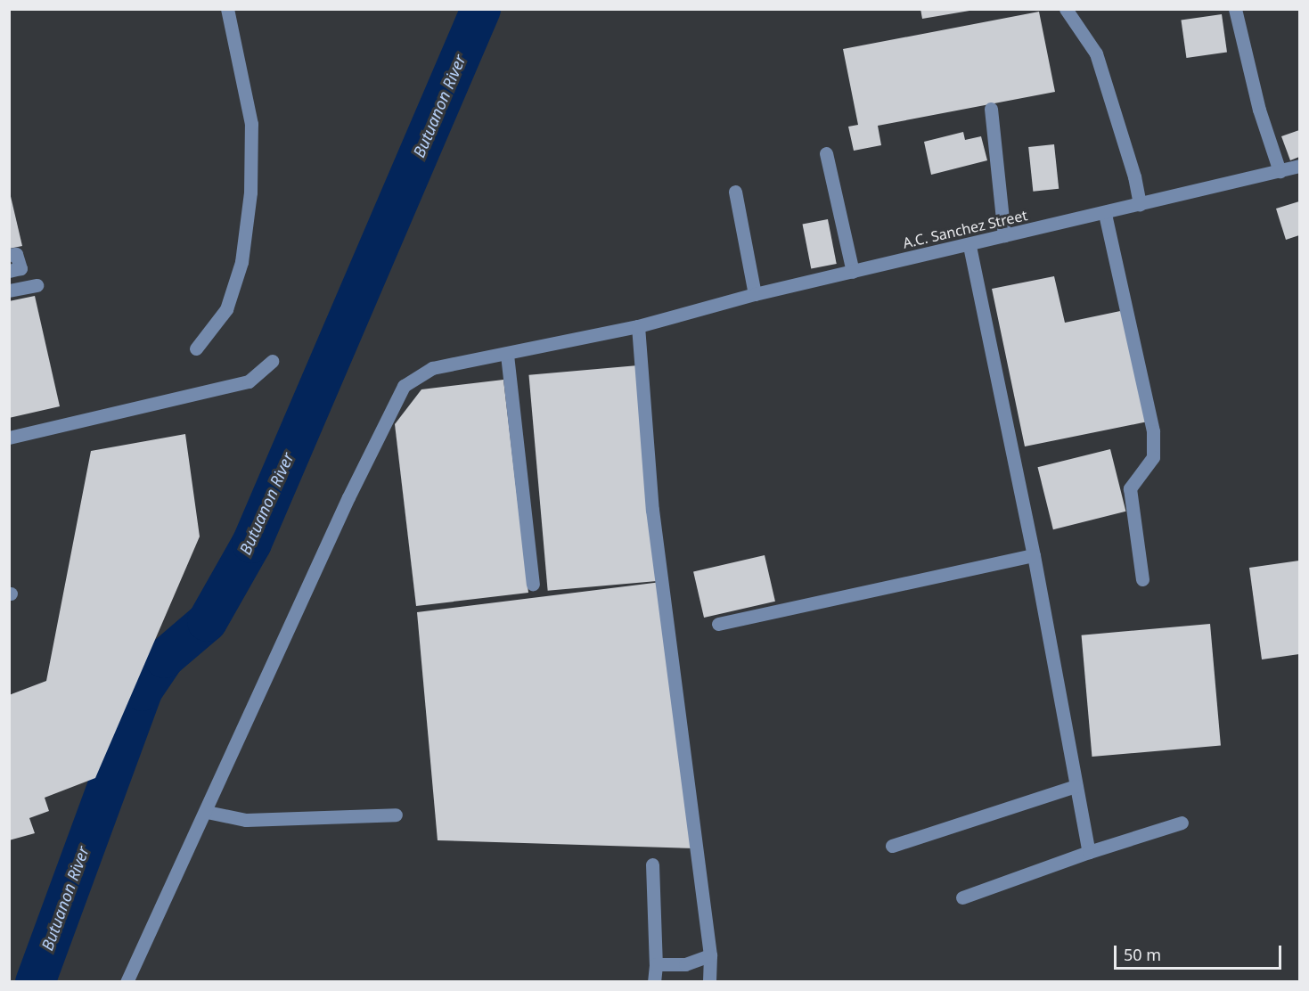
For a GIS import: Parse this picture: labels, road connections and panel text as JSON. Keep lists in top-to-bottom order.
{
  "streets": {
    "street": ["A.C. Sanchez Street"]
  },
  "water": ["Butuanon River"],
  "scale_bar": "50 m"
}
